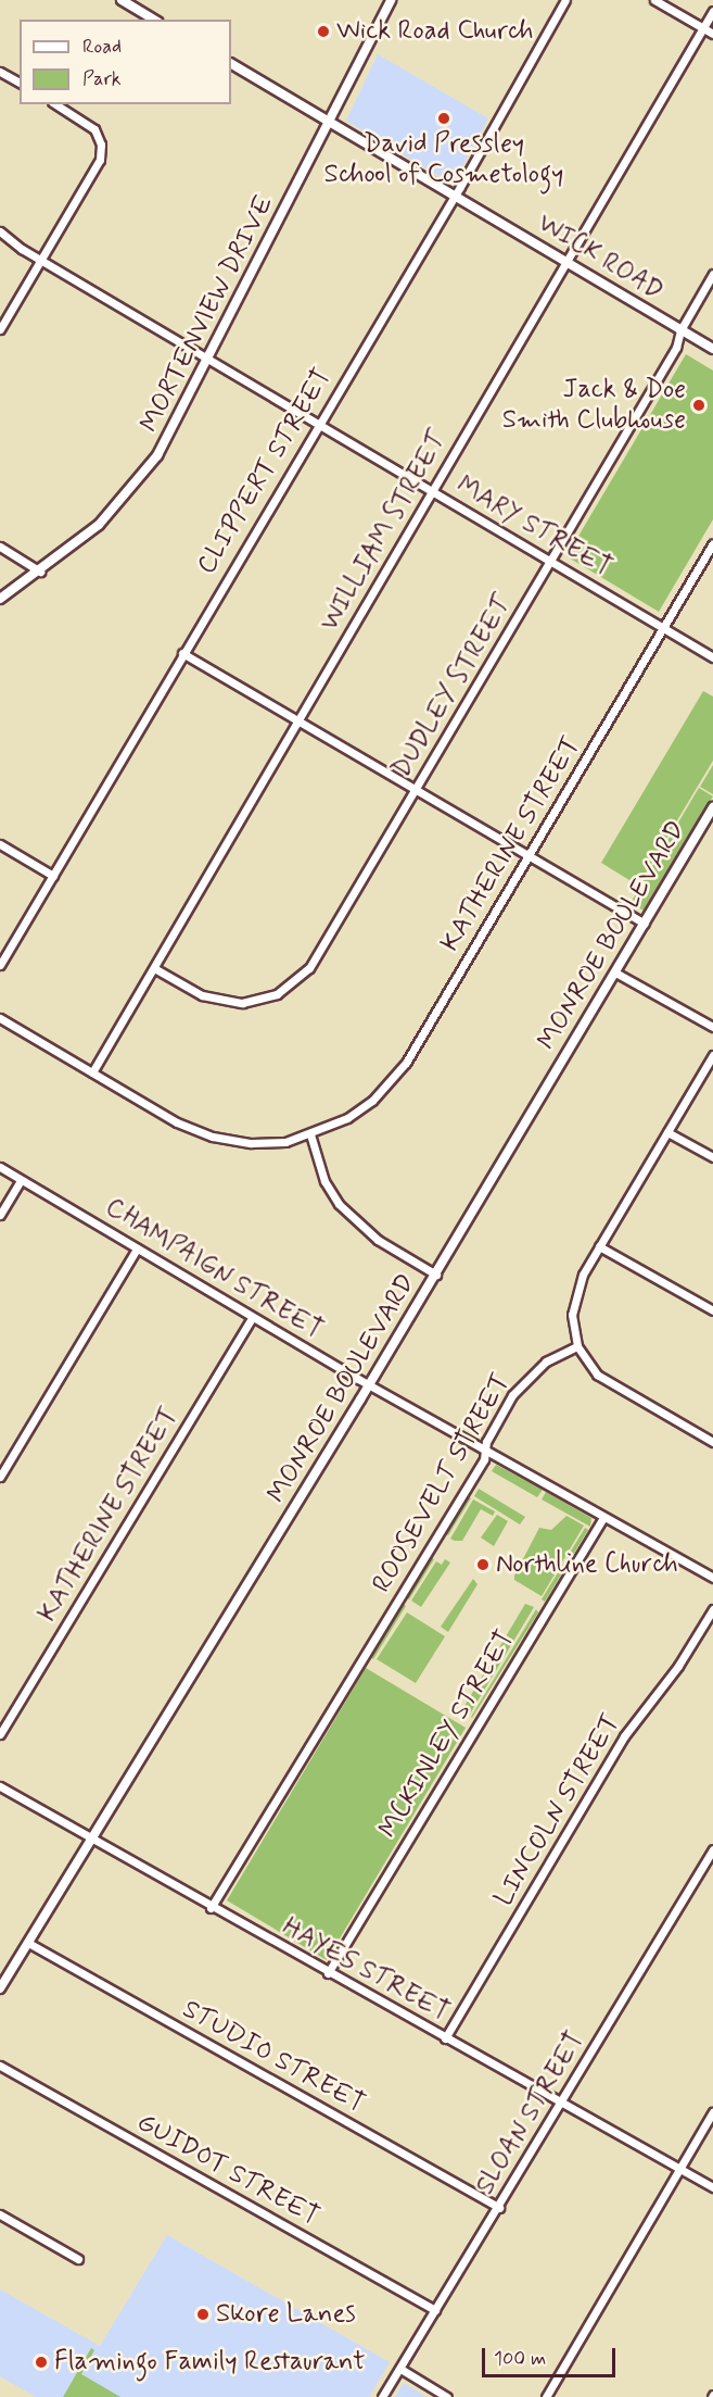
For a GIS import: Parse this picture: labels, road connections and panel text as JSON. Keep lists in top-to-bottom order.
{
  "streets": {
    "street": [
      "WICK ROAD",
      "MORTENVIEW DRIVE",
      "CLIPPERT STREET",
      "MARY STREET",
      "WILLIAM STREET",
      "DUDLEY STREET",
      "KATHERINE STREET",
      "MONROE BOULEVARD",
      "CHAMPAIGN STREET",
      "ROOSEVELT STREET",
      "MCKINLEY STREET",
      "LINCOLN STREET",
      "HAYES STREET",
      "STUDIO STREET",
      "SLOAN STREET",
      "GUIDOT STREET"
    ]
  },
  "crossings": [
    ["WICK ROAD", "MORTENVIEW DRIVE"],
    ["WICK ROAD", "CLIPPERT STREET"],
    ["WICK ROAD", "WILLIAM STREET"],
    ["WICK ROAD", "DUDLEY STREET"],
    ["MORTENVIEW DRIVE", "MARY STREET"],
    ["CLIPPERT STREET", "MARY STREET"],
    ["MARY STREET", "WILLIAM STREET"],
    ["MARY STREET", "DUDLEY STREET"],
    ["MARY STREET", "KATHERINE STREET"],
    ["WILLIAM STREET", "DUDLEY STREET"],
    ["WILLIAM STREET", "KATHERINE STREET"],
    ["KATHERINE STREET", "CHAMPAIGN STREET"],
    ["MONROE BOULEVARD", "CHAMPAIGN STREET"],
    ["MONROE BOULEVARD", "HAYES STREET"],
    ["MONROE BOULEVARD", "STUDIO STREET"],
    ["CHAMPAIGN STREET", "ROOSEVELT STREET"],
    ["CHAMPAIGN STREET", "MCKINLEY STREET"],
    ["ROOSEVELT STREET", "HAYES STREET"],
    ["MCKINLEY STREET", "HAYES STREET"],
    ["LINCOLN STREET", "HAYES STREET"],
    ["HAYES STREET", "SLOAN STREET"],
    ["STUDIO STREET", "SLOAN STREET"],
    ["SLOAN STREET", "GUIDOT STREET"]
  ],
  "places": [
    "Wick Road Church",
    "David Pressley School of Cosmetology",
    "Jack & Doe Smith Clubhouse",
    "Northline Church",
    "Skore Lanes",
    "Flamingo Family Restaurant"
  ],
  "legend": ["Road", "Park"],
  "scale_bar": "100 m"
}
